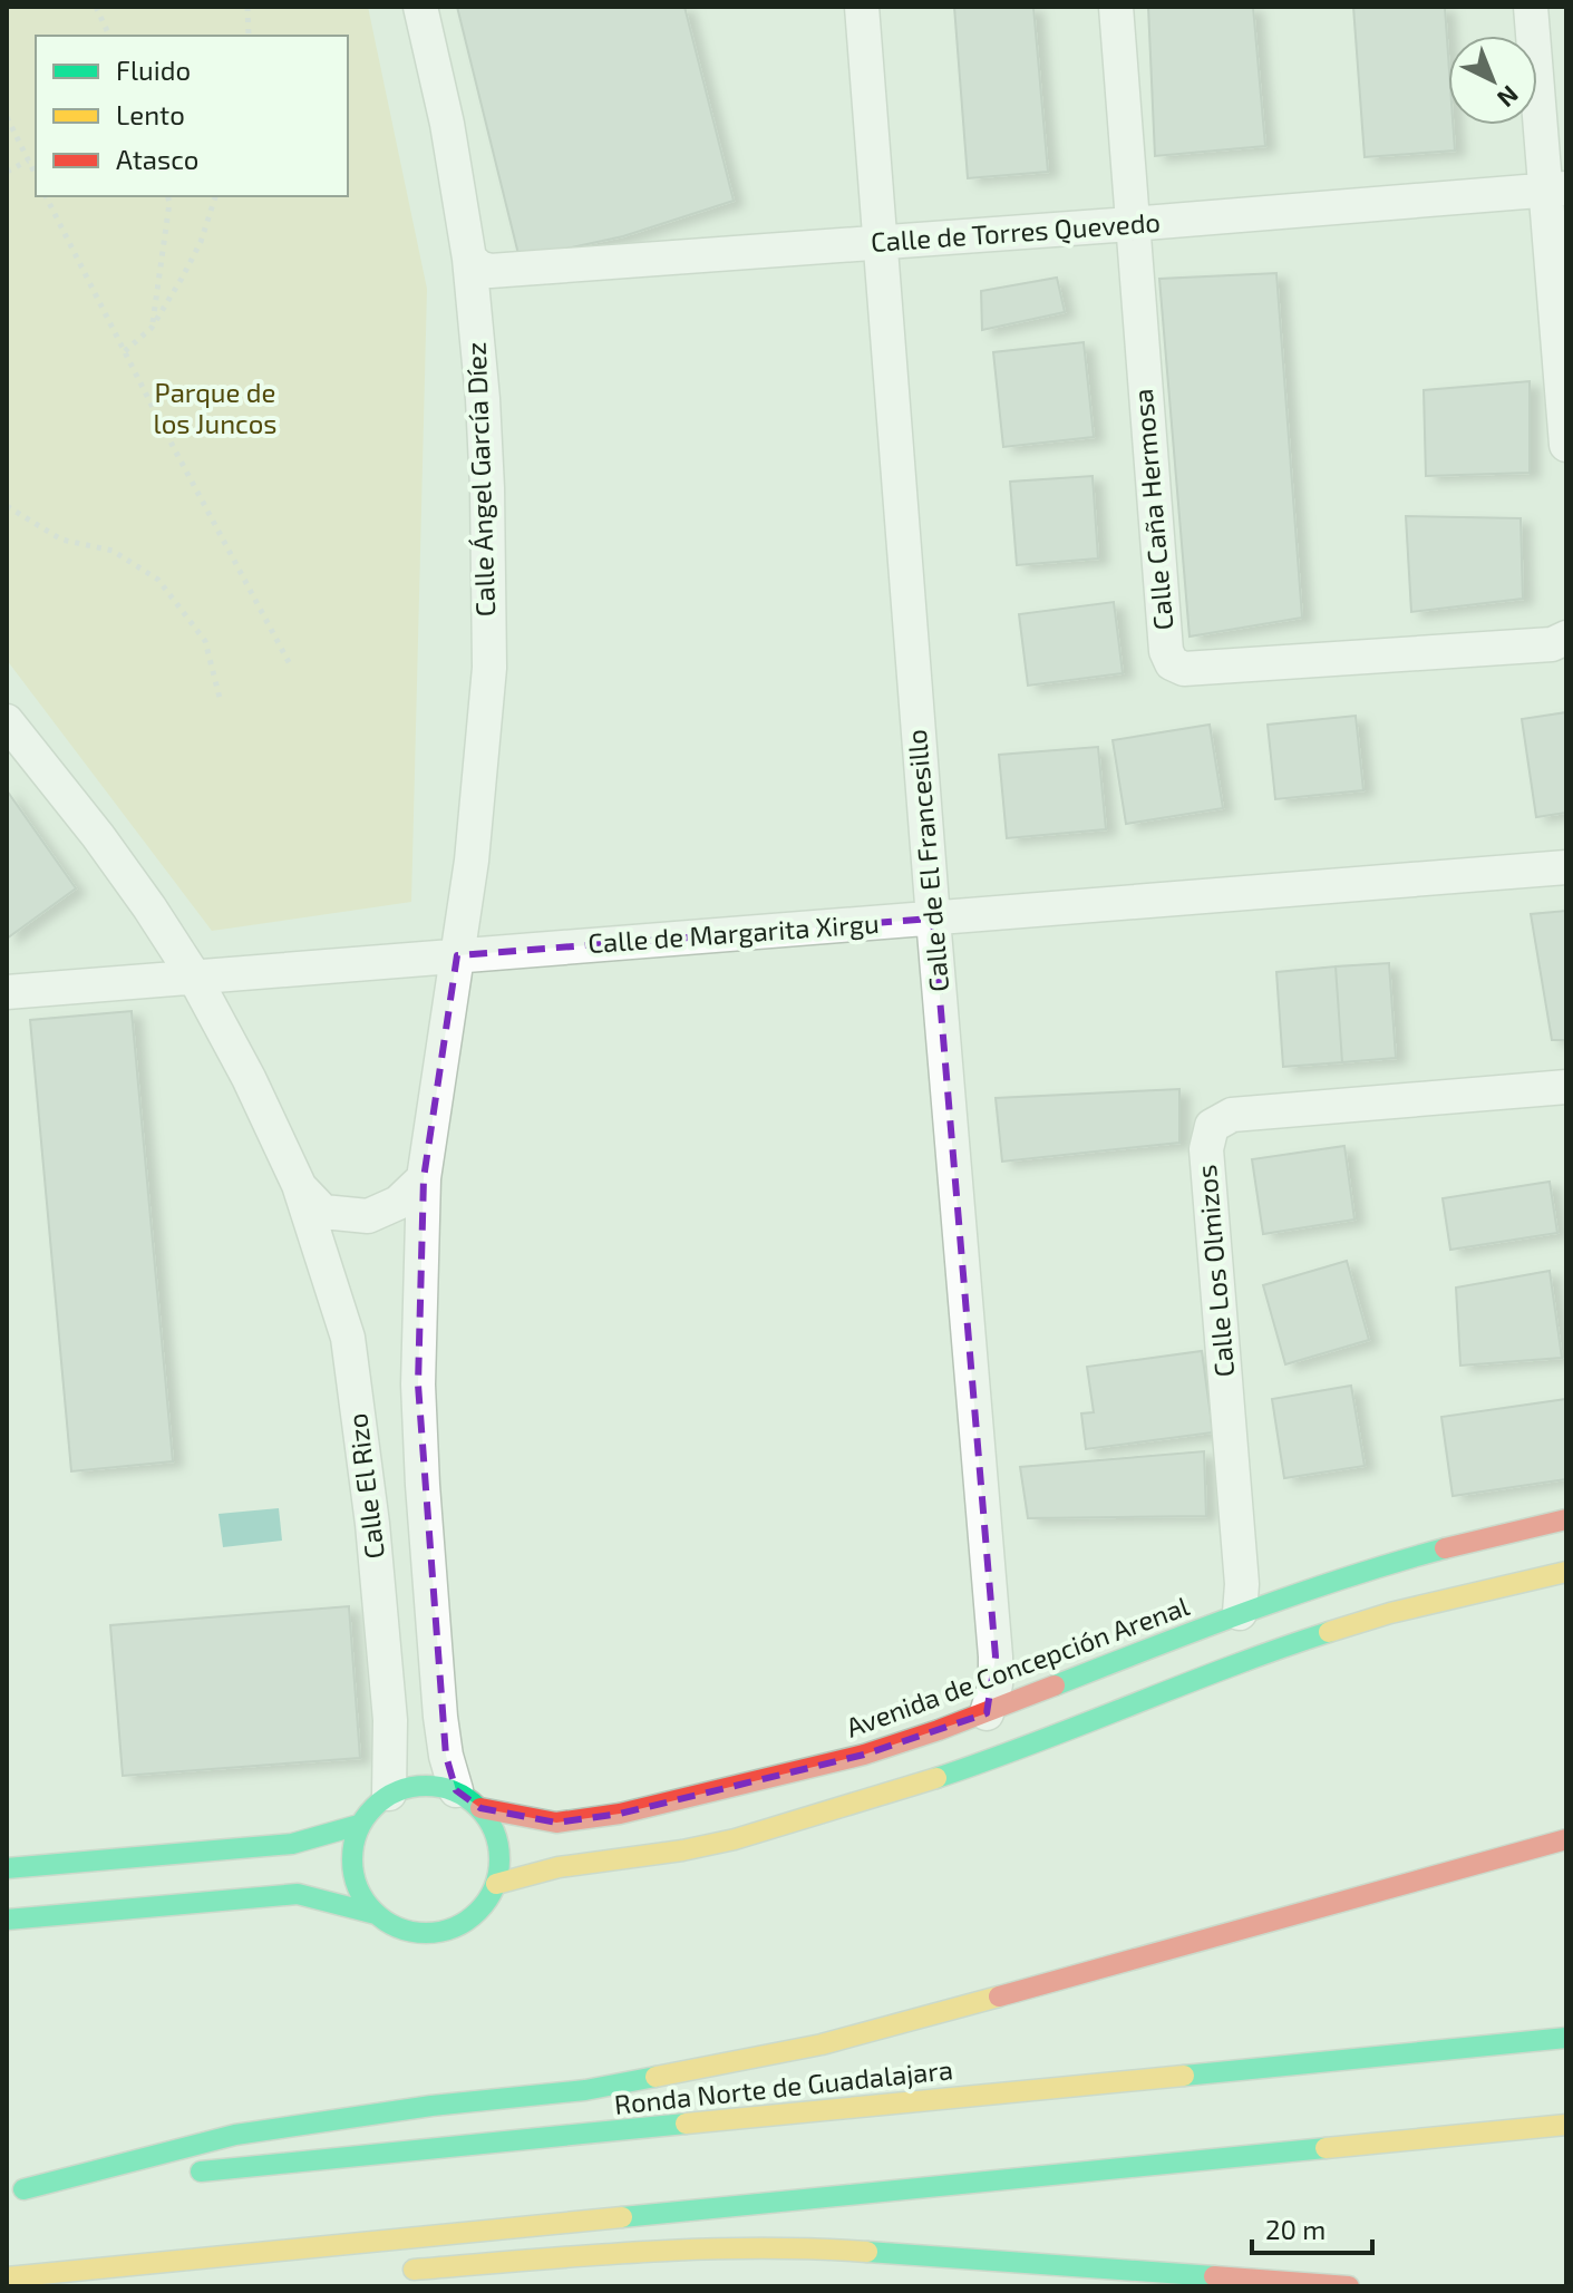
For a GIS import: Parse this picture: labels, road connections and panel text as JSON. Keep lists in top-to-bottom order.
{
  "streets": {
    "main road": ["Avenida de Concepción Arenal", "Ronda Norte de Guadalajara"],
    "street": [
      "Calle de Torres Quevedo",
      "Calle Ángel García Díez",
      "Calle Caña Hermosa",
      "Calle de El Francesillo",
      "Calle de Margarita Xirgu",
      "Calle Los Olmizos",
      "Calle El Rizo"
    ]
  },
  "crossings": [
    ["Calle de Torres Quevedo", "Calle Ángel García Díez"],
    ["Calle de Torres Quevedo", "Calle Caña Hermosa"],
    ["Calle de Torres Quevedo", "Calle de El Francesillo"],
    ["Calle Ángel García Díez", "Calle de Margarita Xirgu"],
    ["Calle Ángel García Díez", "Calle El Rizo"],
    ["Calle de El Francesillo", "Calle de Margarita Xirgu"],
    ["Calle de El Francesillo", "Avenida de Concepción Arenal"],
    ["Calle de Margarita Xirgu", "Calle El Rizo"],
    ["Calle Los Olmizos", "Avenida de Concepción Arenal"],
    ["Calle El Rizo", "Avenida de Concepción Arenal"]
  ],
  "parks": ["Parque de los Juncos"],
  "legend": ["Fluido", "Lento", "Atasco"],
  "scale_bar": "20 m",
  "north": "bottom right"
}
